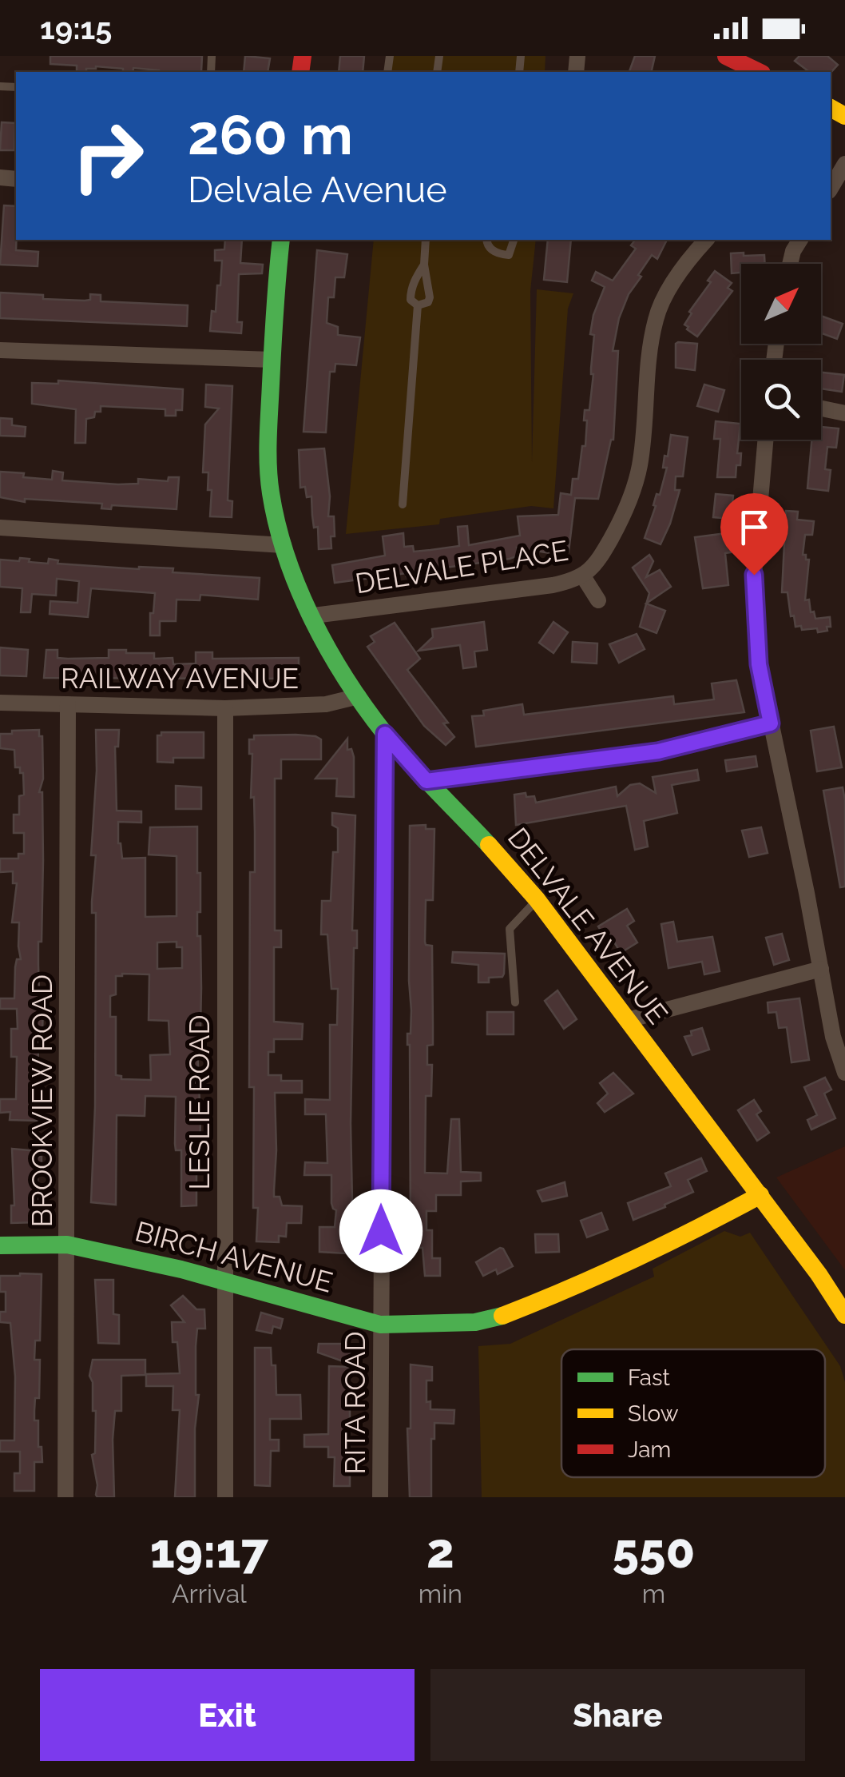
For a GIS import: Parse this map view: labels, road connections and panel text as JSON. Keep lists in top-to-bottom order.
{
  "streets": {
    "street": [
      "DELVALE PLACE",
      "RAILWAY AVENUE",
      "DELVALE AVENUE",
      "BROOKVIEW ROAD",
      "LESLIE ROAD",
      "BIRCH AVENUE",
      "RITA ROAD"
    ]
  },
  "crossings": [
    ["DELVALE PLACE", "DELVALE AVENUE"],
    ["RAILWAY AVENUE", "DELVALE AVENUE"],
    ["RAILWAY AVENUE", "BROOKVIEW ROAD"],
    ["RAILWAY AVENUE", "LESLIE ROAD"],
    ["DELVALE AVENUE", "BIRCH AVENUE"],
    ["DELVALE AVENUE", "RITA ROAD"],
    ["BROOKVIEW ROAD", "BIRCH AVENUE"],
    ["LESLIE ROAD", "BIRCH AVENUE"],
    ["BIRCH AVENUE", "RITA ROAD"]
  ],
  "legend": ["Fast", "Slow", "Jam"],
  "north": "top right",
  "page": {
    "status": "19:15",
    "turn": ["260 m", "Delvale Avenue"],
    "eta": [
      "19:17",
      "Arrival",
      "2",
      "min",
      "550",
      "m"
    ],
    "buttons": ["Exit", "Share"]
  }
}
